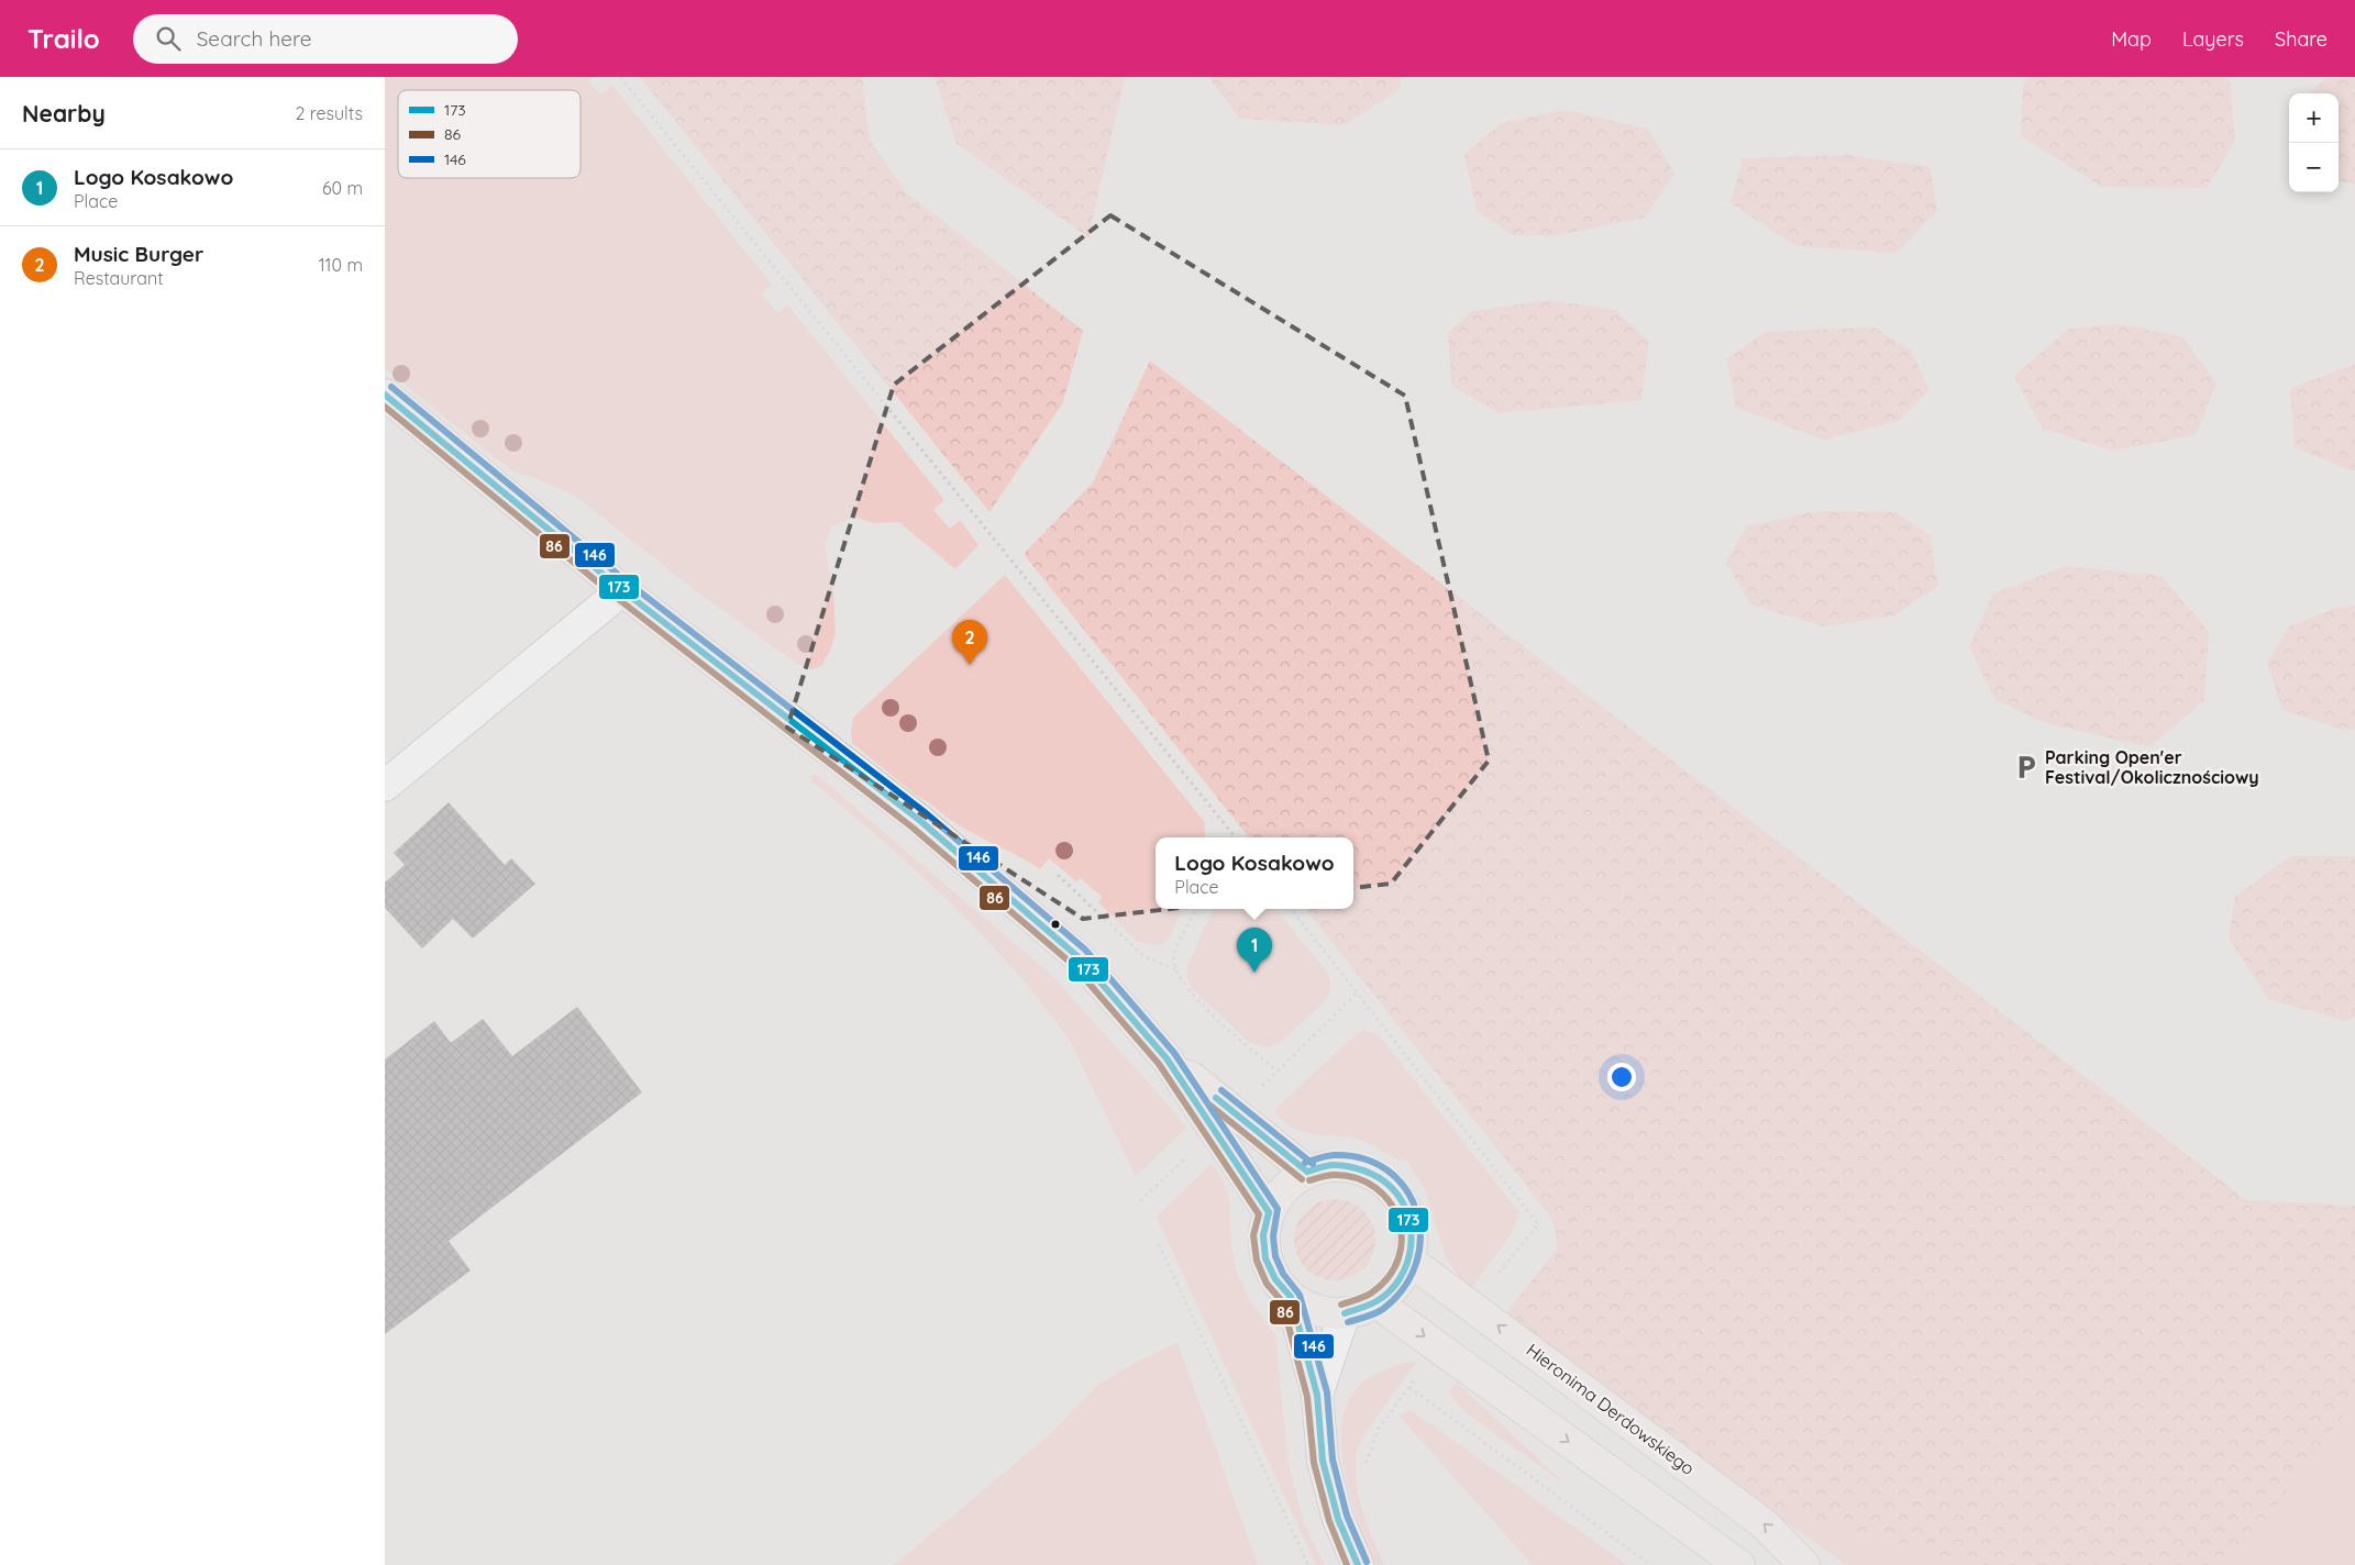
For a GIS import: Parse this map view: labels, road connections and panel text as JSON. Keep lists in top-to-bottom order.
{
  "streets": {
    "main road": ["Hieronima Derdowskiego"]
  },
  "places": {
    "parking": ["Parking Open'er Festival/Okolicznościowy"]
  },
  "lines": ["transit line 146", "transit line 173", "transit line 86"],
  "legend": ["173", "86", "146"],
  "page": {
    "header": "Trailo",
    "search": "Search here",
    "nav": ["Map", "Layers", "Share"],
    "heading": ["Nearby", "2 results"],
    "map_buttons": ["+", "−"],
    "list": [
      {
        "mark": "1",
        "name": "Logo Kosakowo",
        "note": "Place",
        "value": "60 m"
      },
      {
        "mark": "2",
        "name": "Music Burger",
        "note": "Restaurant",
        "value": "110 m"
      }
    ],
    "pins": ["2", "1"],
    "popup": ["Logo Kosakowo", "Place"]
  }
}
